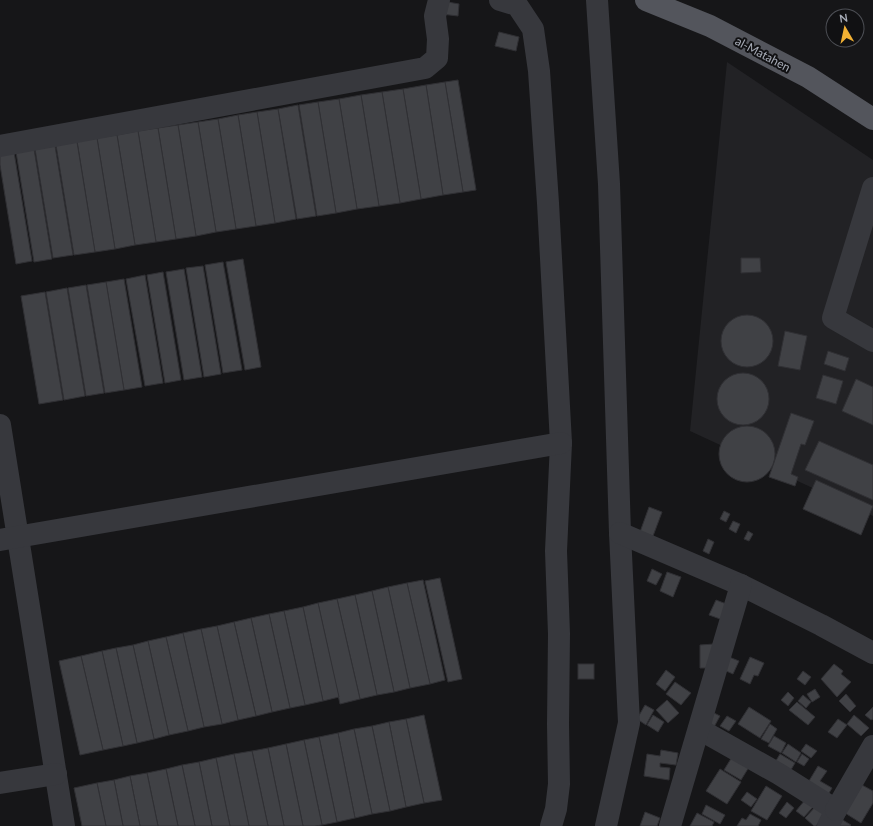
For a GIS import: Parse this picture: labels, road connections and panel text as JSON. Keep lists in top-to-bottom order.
{
  "streets": {
    "main road": ["al-Matahen"]
  },
  "north": "top"
}
